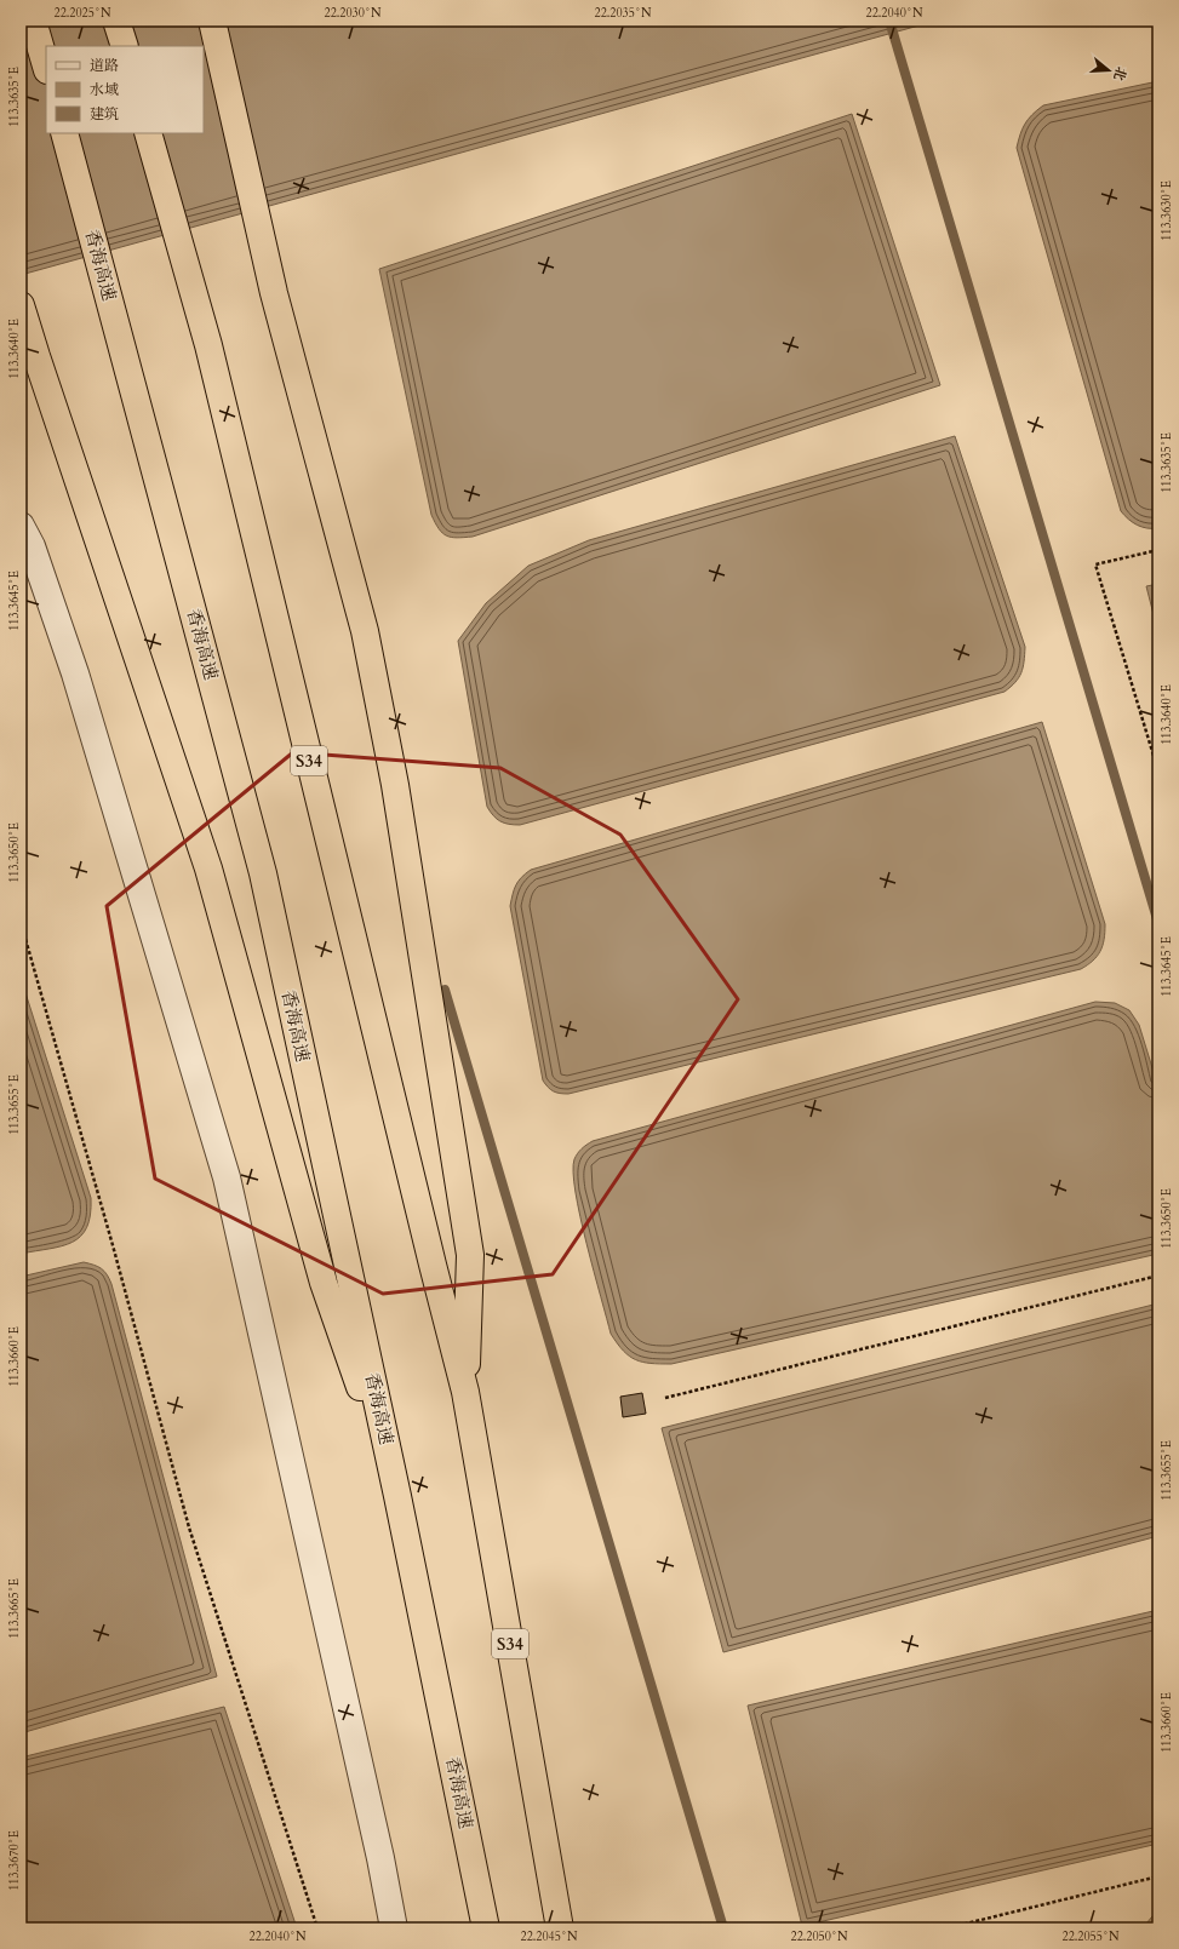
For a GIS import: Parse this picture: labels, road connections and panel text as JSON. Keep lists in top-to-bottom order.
{
  "streets": {
    "highway": ["香海高速", "S34"]
  },
  "legend": ["道路", "水域", "建筑"],
  "north": "right",
  "coordinates": [
    "22.2025°N",
    "22.2030°N",
    "22.2035°N",
    "22.2040°N",
    "113.3635°E",
    "113.3630°E",
    "113.3640°E",
    "113.3645°E",
    "113.3650°E",
    "113.3655°E",
    "113.3660°E",
    "113.3665°E",
    "113.3670°E",
    "22.2045°N",
    "22.2050°N",
    "22.2055°N"
  ]
}
